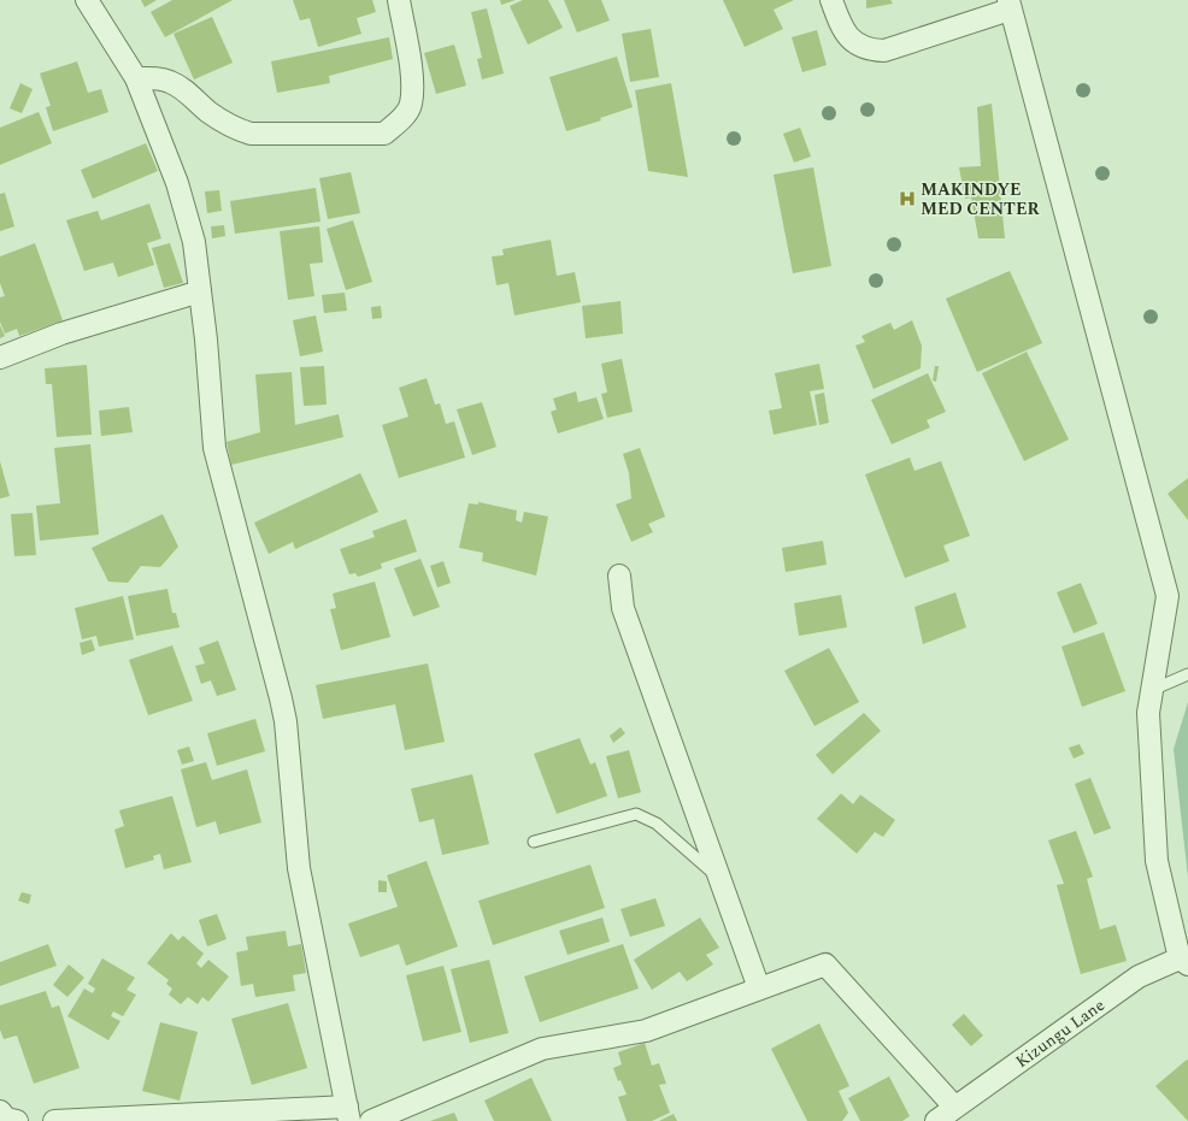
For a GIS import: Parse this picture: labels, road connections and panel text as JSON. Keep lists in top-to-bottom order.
{
  "streets": {
    "street": ["Kizungu Lane"]
  },
  "places": {
    "hospital": ["MAKINDYE MED CENTER"]
  }
}
